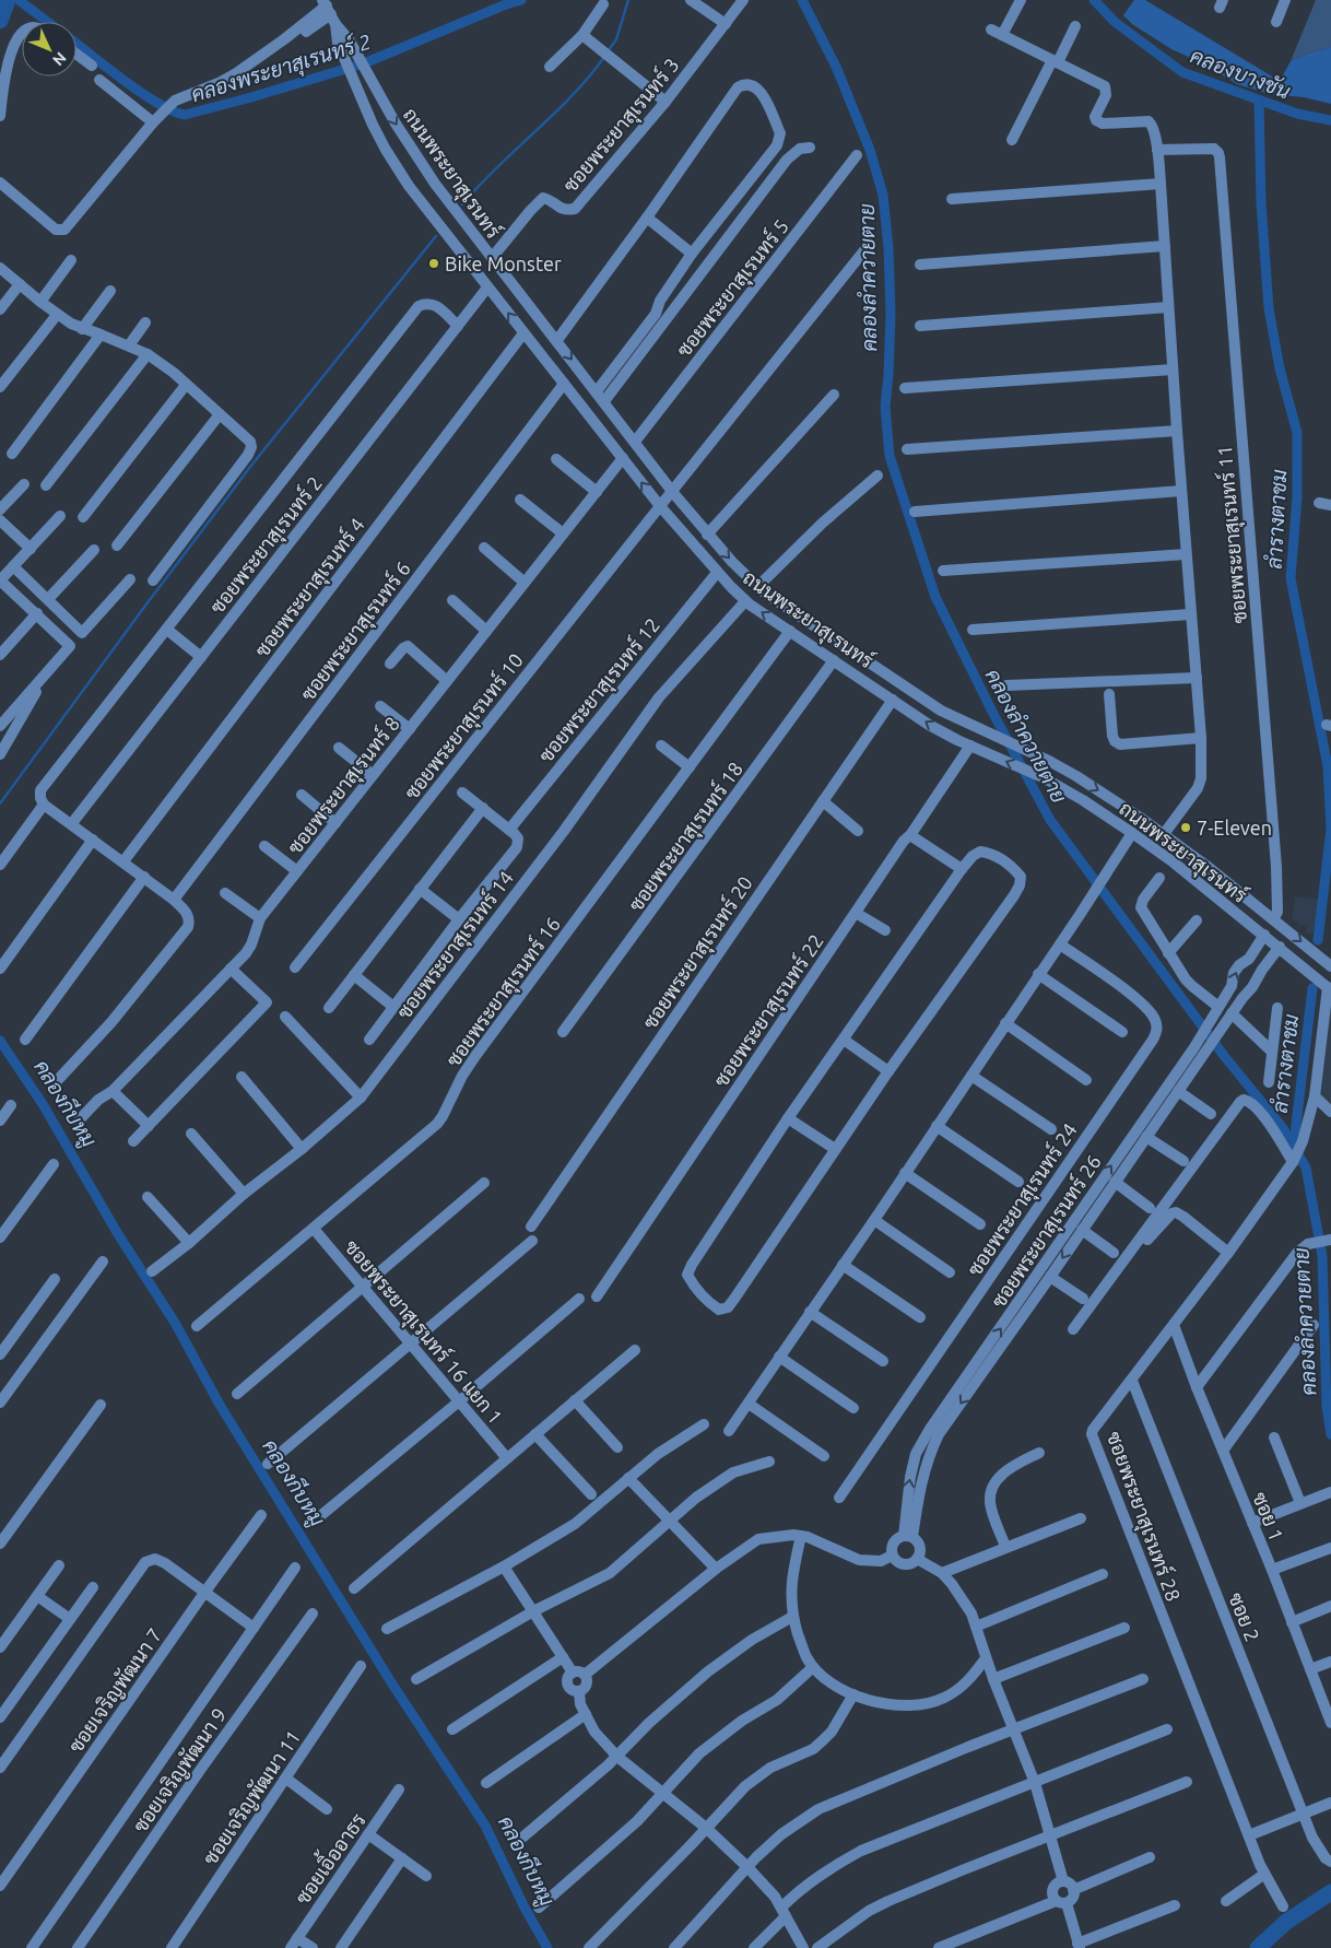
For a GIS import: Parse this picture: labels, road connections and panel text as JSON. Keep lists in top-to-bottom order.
{
  "streets": {
    "street": [
      "ซอยพระยาสุเรนทร์ 3",
      "ถนนพระยาสุเรนทร์",
      "ซอยพระยาสุเรนทร์ 5",
      "ซอยพระยาสุเรนทร์ 11",
      "ซอยพระยาสุเรนทร์ 2",
      "ซอยพระยาสุเรนทร์ 4",
      "ซอยพระยาสุเรนทร์ 6",
      "ซอยพระยาสุเรนทร์ 12",
      "ซอยพระยาสุเรนทร์ 10",
      "ซอยพระยาสุเรนทร์ 8",
      "ซอยพระยาสุเรนทร์ 18",
      "ซอยพระยาสุเรนทร์ 14",
      "ซอยพระยาสุเรนทร์ 20",
      "ซอยพระยาสุเรนทร์ 16",
      "ซอยพระยาสุเรนทร์ 22",
      "ซอยพระยาสุเรนทร์ 24",
      "ซอยพระยาสุเรนทร์ 26",
      "ซอยพระยาสุเรนทร์ 16 แยก 1",
      "ซอยพระยาสุเรนทร์ 28",
      "ซอย 1",
      "ซอย 2",
      "ซอยเจริญพัฒนา 7",
      "ซอยเจริญพัฒนา 9",
      "ซอยเจริญพัฒนา 11",
      "ซอยเอิ้ออาธร"
    ]
  },
  "crossings": [
    ["ซอยพระยาสุเรนทร์ 3", "ถนนพระยาสุเรนทร์"],
    ["ถนนพระยาสุเรนทร์", "ซอยพระยาสุเรนทร์ 5"],
    ["ถนนพระยาสุเรนทร์", "ซอยพระยาสุเรนทร์ 11"],
    ["ถนนพระยาสุเรนทร์", "ซอยพระยาสุเรนทร์ 2"],
    ["ถนนพระยาสุเรนทร์", "ซอยพระยาสุเรนทร์ 4"],
    ["ถนนพระยาสุเรนทร์", "ซอยพระยาสุเรนทร์ 6"],
    ["ถนนพระยาสุเรนทร์", "ซอยพระยาสุเรนทร์ 12"],
    ["ถนนพระยาสุเรนทร์", "ซอยพระยาสุเรนทร์ 10"],
    ["ถนนพระยาสุเรนทร์", "ซอยพระยาสุเรนทร์ 8"],
    ["ถนนพระยาสุเรนทร์", "ซอยพระยาสุเรนทร์ 18"],
    ["ถนนพระยาสุเรนทร์", "ซอยพระยาสุเรนทร์ 14"],
    ["ถนนพระยาสุเรนทร์", "ซอยพระยาสุเรนทร์ 20"],
    ["ถนนพระยาสุเรนทร์", "ซอยพระยาสุเรนทร์ 16"],
    ["ถนนพระยาสุเรนทร์", "ซอยพระยาสุเรนทร์ 22"],
    ["ถนนพระยาสุเรนทร์", "ซอยพระยาสุเรนทร์ 26"],
    ["ถนนพระยาสุเรนทร์", "ซอยพระยาสุเรนทร์ 28"],
    ["ซอยพระยาสุเรนทร์ 16", "ซอยพระยาสุเรนทร์ 16 แยก 1"],
    ["ซอยพระยาสุเรนทร์ 28", "ซอย 1"],
    ["ซอยพระยาสุเรนทร์ 28", "ซอย 2"]
  ],
  "water": [
    "คลองพระยาสุเรนทร์ 2",
    "คลองบางชัน",
    "คลองลำควายตาย",
    "ลำรางตาชม",
    "คลองกีบหมู"
  ],
  "places": ["Bike Monster", "7-Eleven"],
  "north": "bottom right"
}
